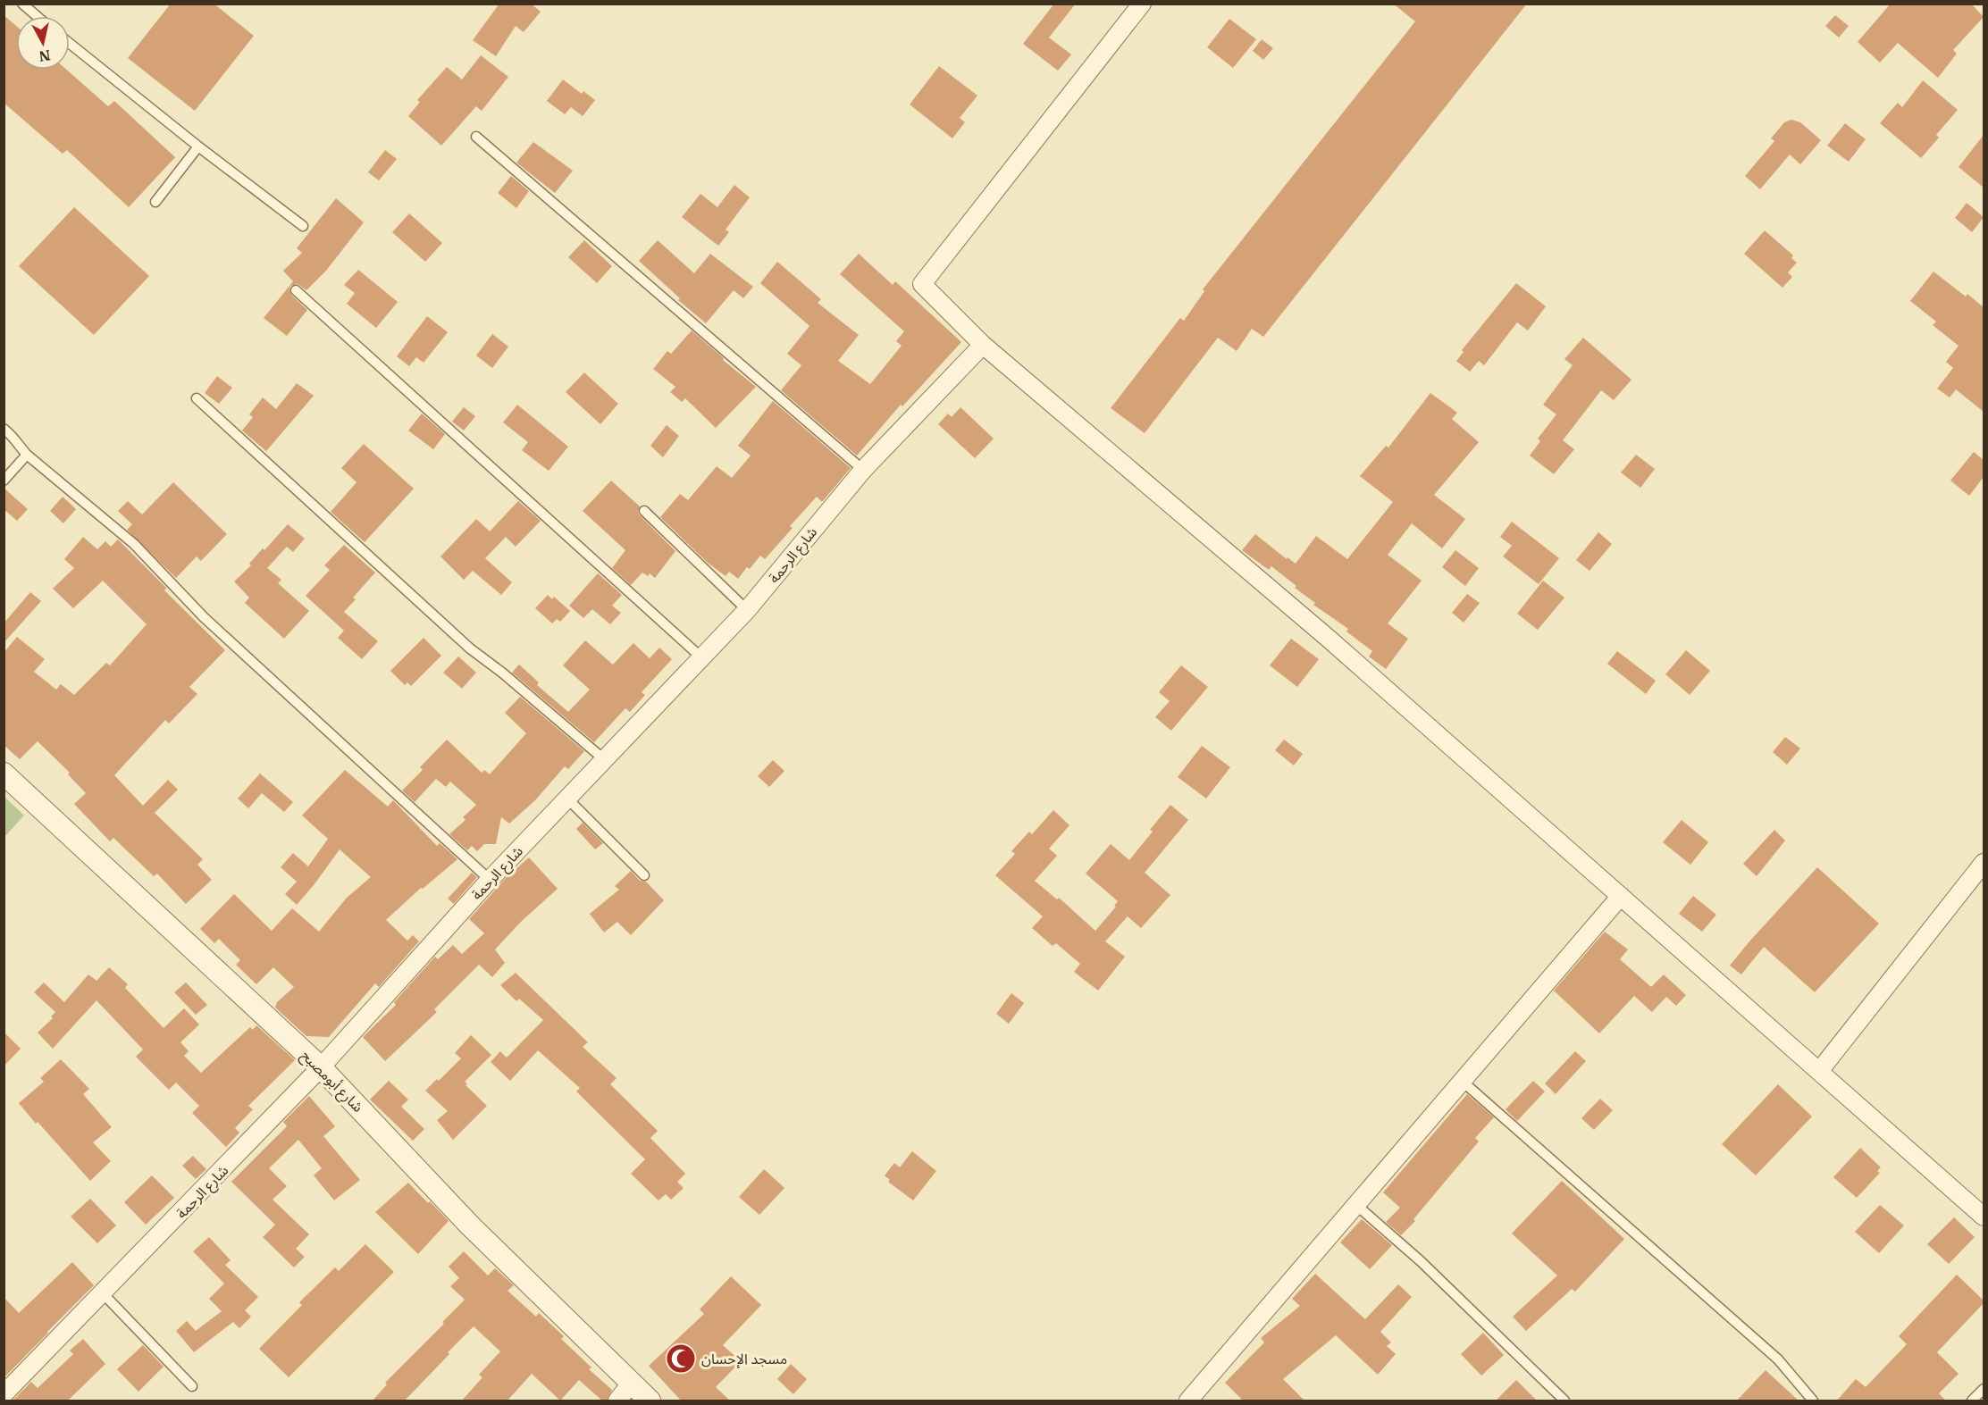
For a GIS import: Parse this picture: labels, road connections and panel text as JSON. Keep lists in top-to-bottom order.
{
  "streets": {
    "street": ["شارع الرحمة", "شارع أبومصبح"]
  },
  "crossings": [
    ["شارع الرحمة", "شارع أبومصبح"]
  ],
  "places": {
    "mosque": ["مسجد الإحسان"]
  },
  "north": "bottom"
}
